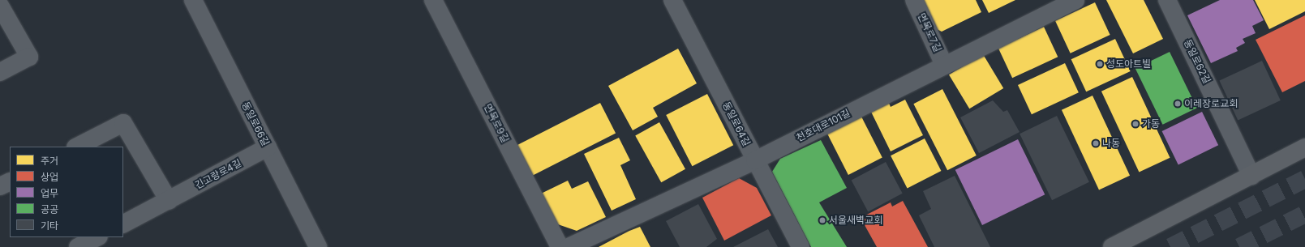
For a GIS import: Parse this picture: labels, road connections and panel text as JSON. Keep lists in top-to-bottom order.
{
  "streets": {
    "street": [
      "면목로7길",
      "동일로62길",
      "면목로9길",
      "동일로66길",
      "동일로64길",
      "천호대로101길",
      "긴고랑로4길"
    ]
  },
  "crossings": [
    ["면목로7길", "천호대로101길"],
    ["동일로66길", "긴고랑로4길"],
    ["동일로64길", "천호대로101길"]
  ],
  "places": [
    "성도아트빌",
    "이레장로교회",
    "가동",
    "나동",
    "서울새벽교회"
  ],
  "legend": [
    "주거",
    "상업",
    "업무",
    "공공",
    "기타"
  ]
}
